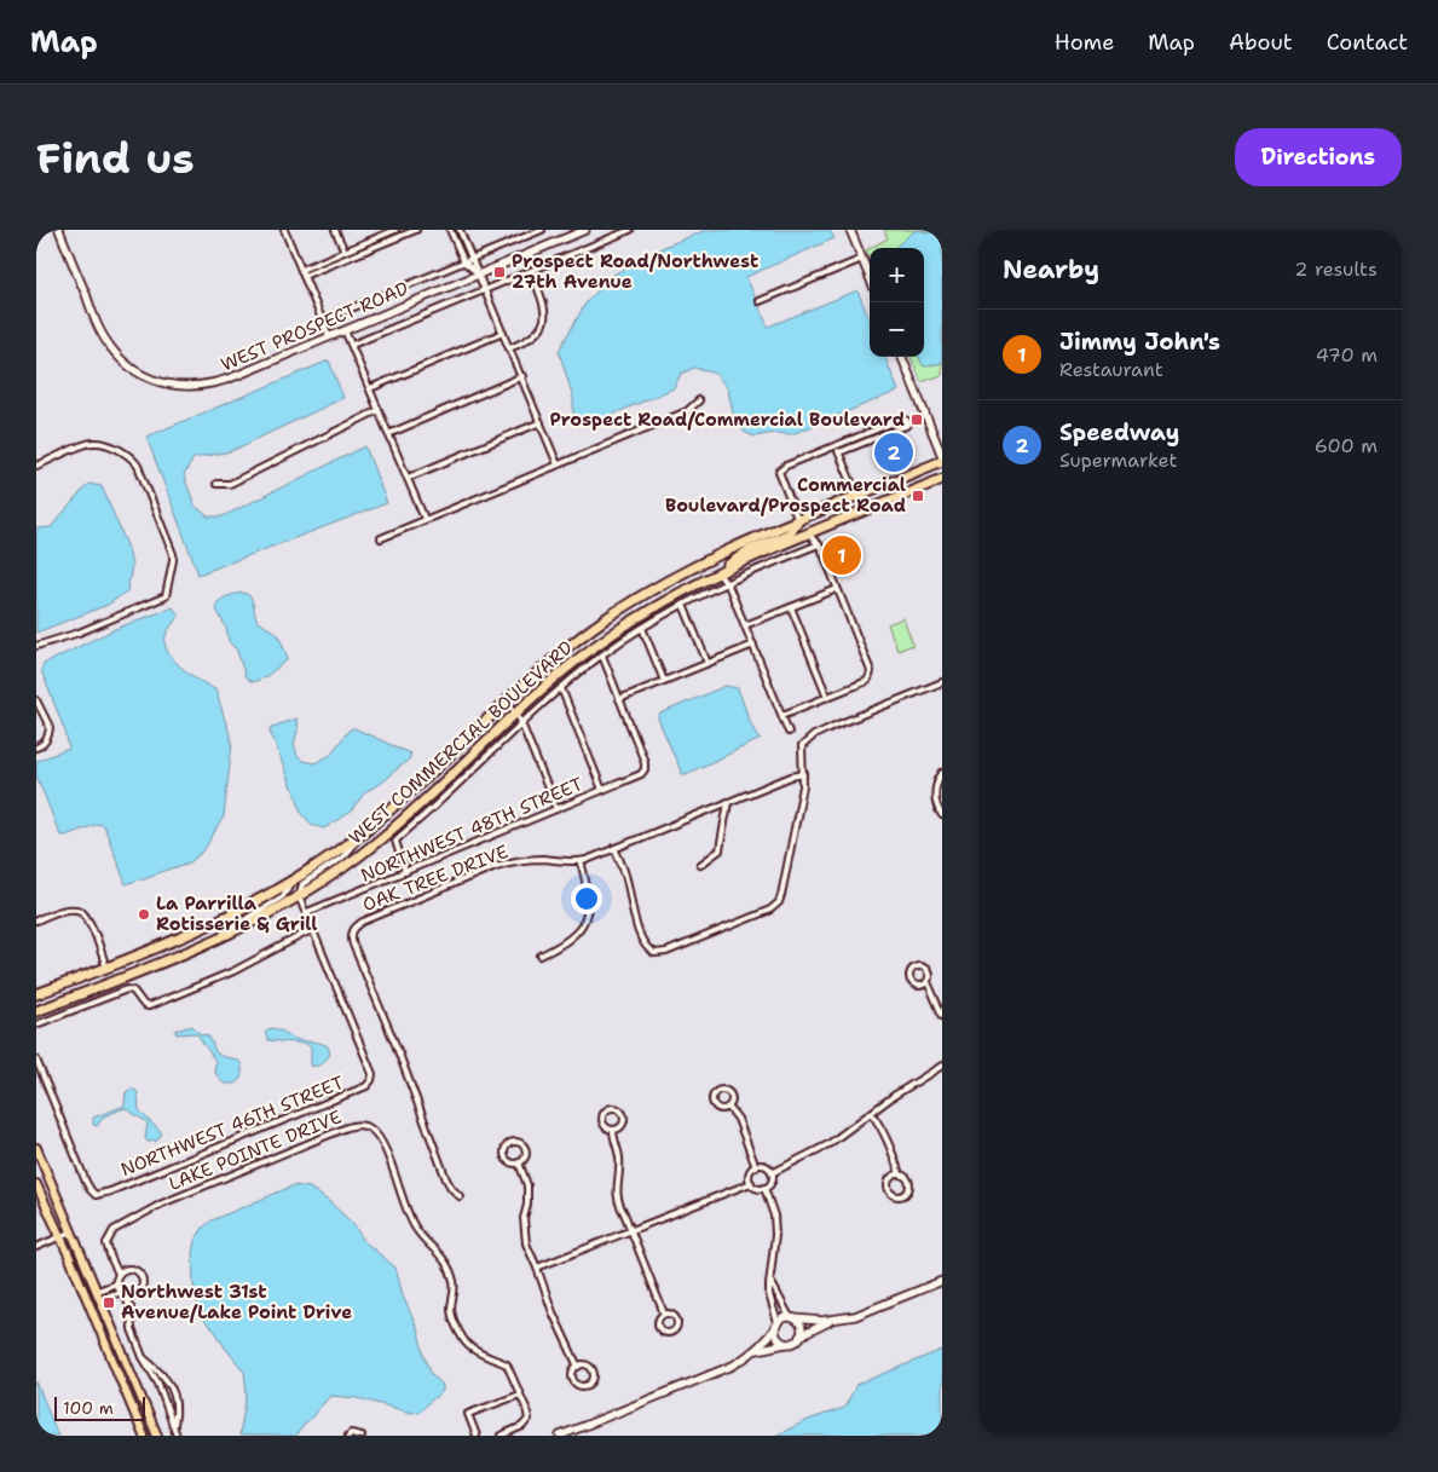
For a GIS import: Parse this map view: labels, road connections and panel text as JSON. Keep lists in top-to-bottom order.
{
  "streets": {
    "highway": ["WEST COMMERCIAL BOULEVARD"],
    "main road": ["WEST PROSPECT ROAD"],
    "street": [
      "NORTHWEST 48TH STREET",
      "OAK TREE DRIVE",
      "NORTHWEST 46TH STREET",
      "LAKE POINTE DRIVE"
    ]
  },
  "places": {
    "transit": [
      "Prospect Road/Northwest 27th Avenue",
      "Prospect Road/Commercial Boulevard",
      "Commercial Boulevard/Prospect Road",
      "Northwest 31st Avenue/Lake Point Drive"
    ],
    "other": ["La Parrilla Rotisserie & Grill"]
  },
  "scale_bar": "100 m",
  "page": {
    "header": "Map",
    "nav": [
      "Home",
      "Map",
      "About",
      "Contact"
    ],
    "buttons": "Directions",
    "title": "Find us",
    "heading": ["Nearby", "2 results"],
    "map_buttons": ["+", "−"],
    "list": [
      {
        "mark": "1",
        "name": "Jimmy John's",
        "note": "Restaurant",
        "value": "470 m"
      },
      {
        "mark": "2",
        "name": "Speedway",
        "note": "Supermarket",
        "value": "600 m"
      }
    ],
    "pins": ["2", "1"],
    "scale": "100 m"
  }
}
